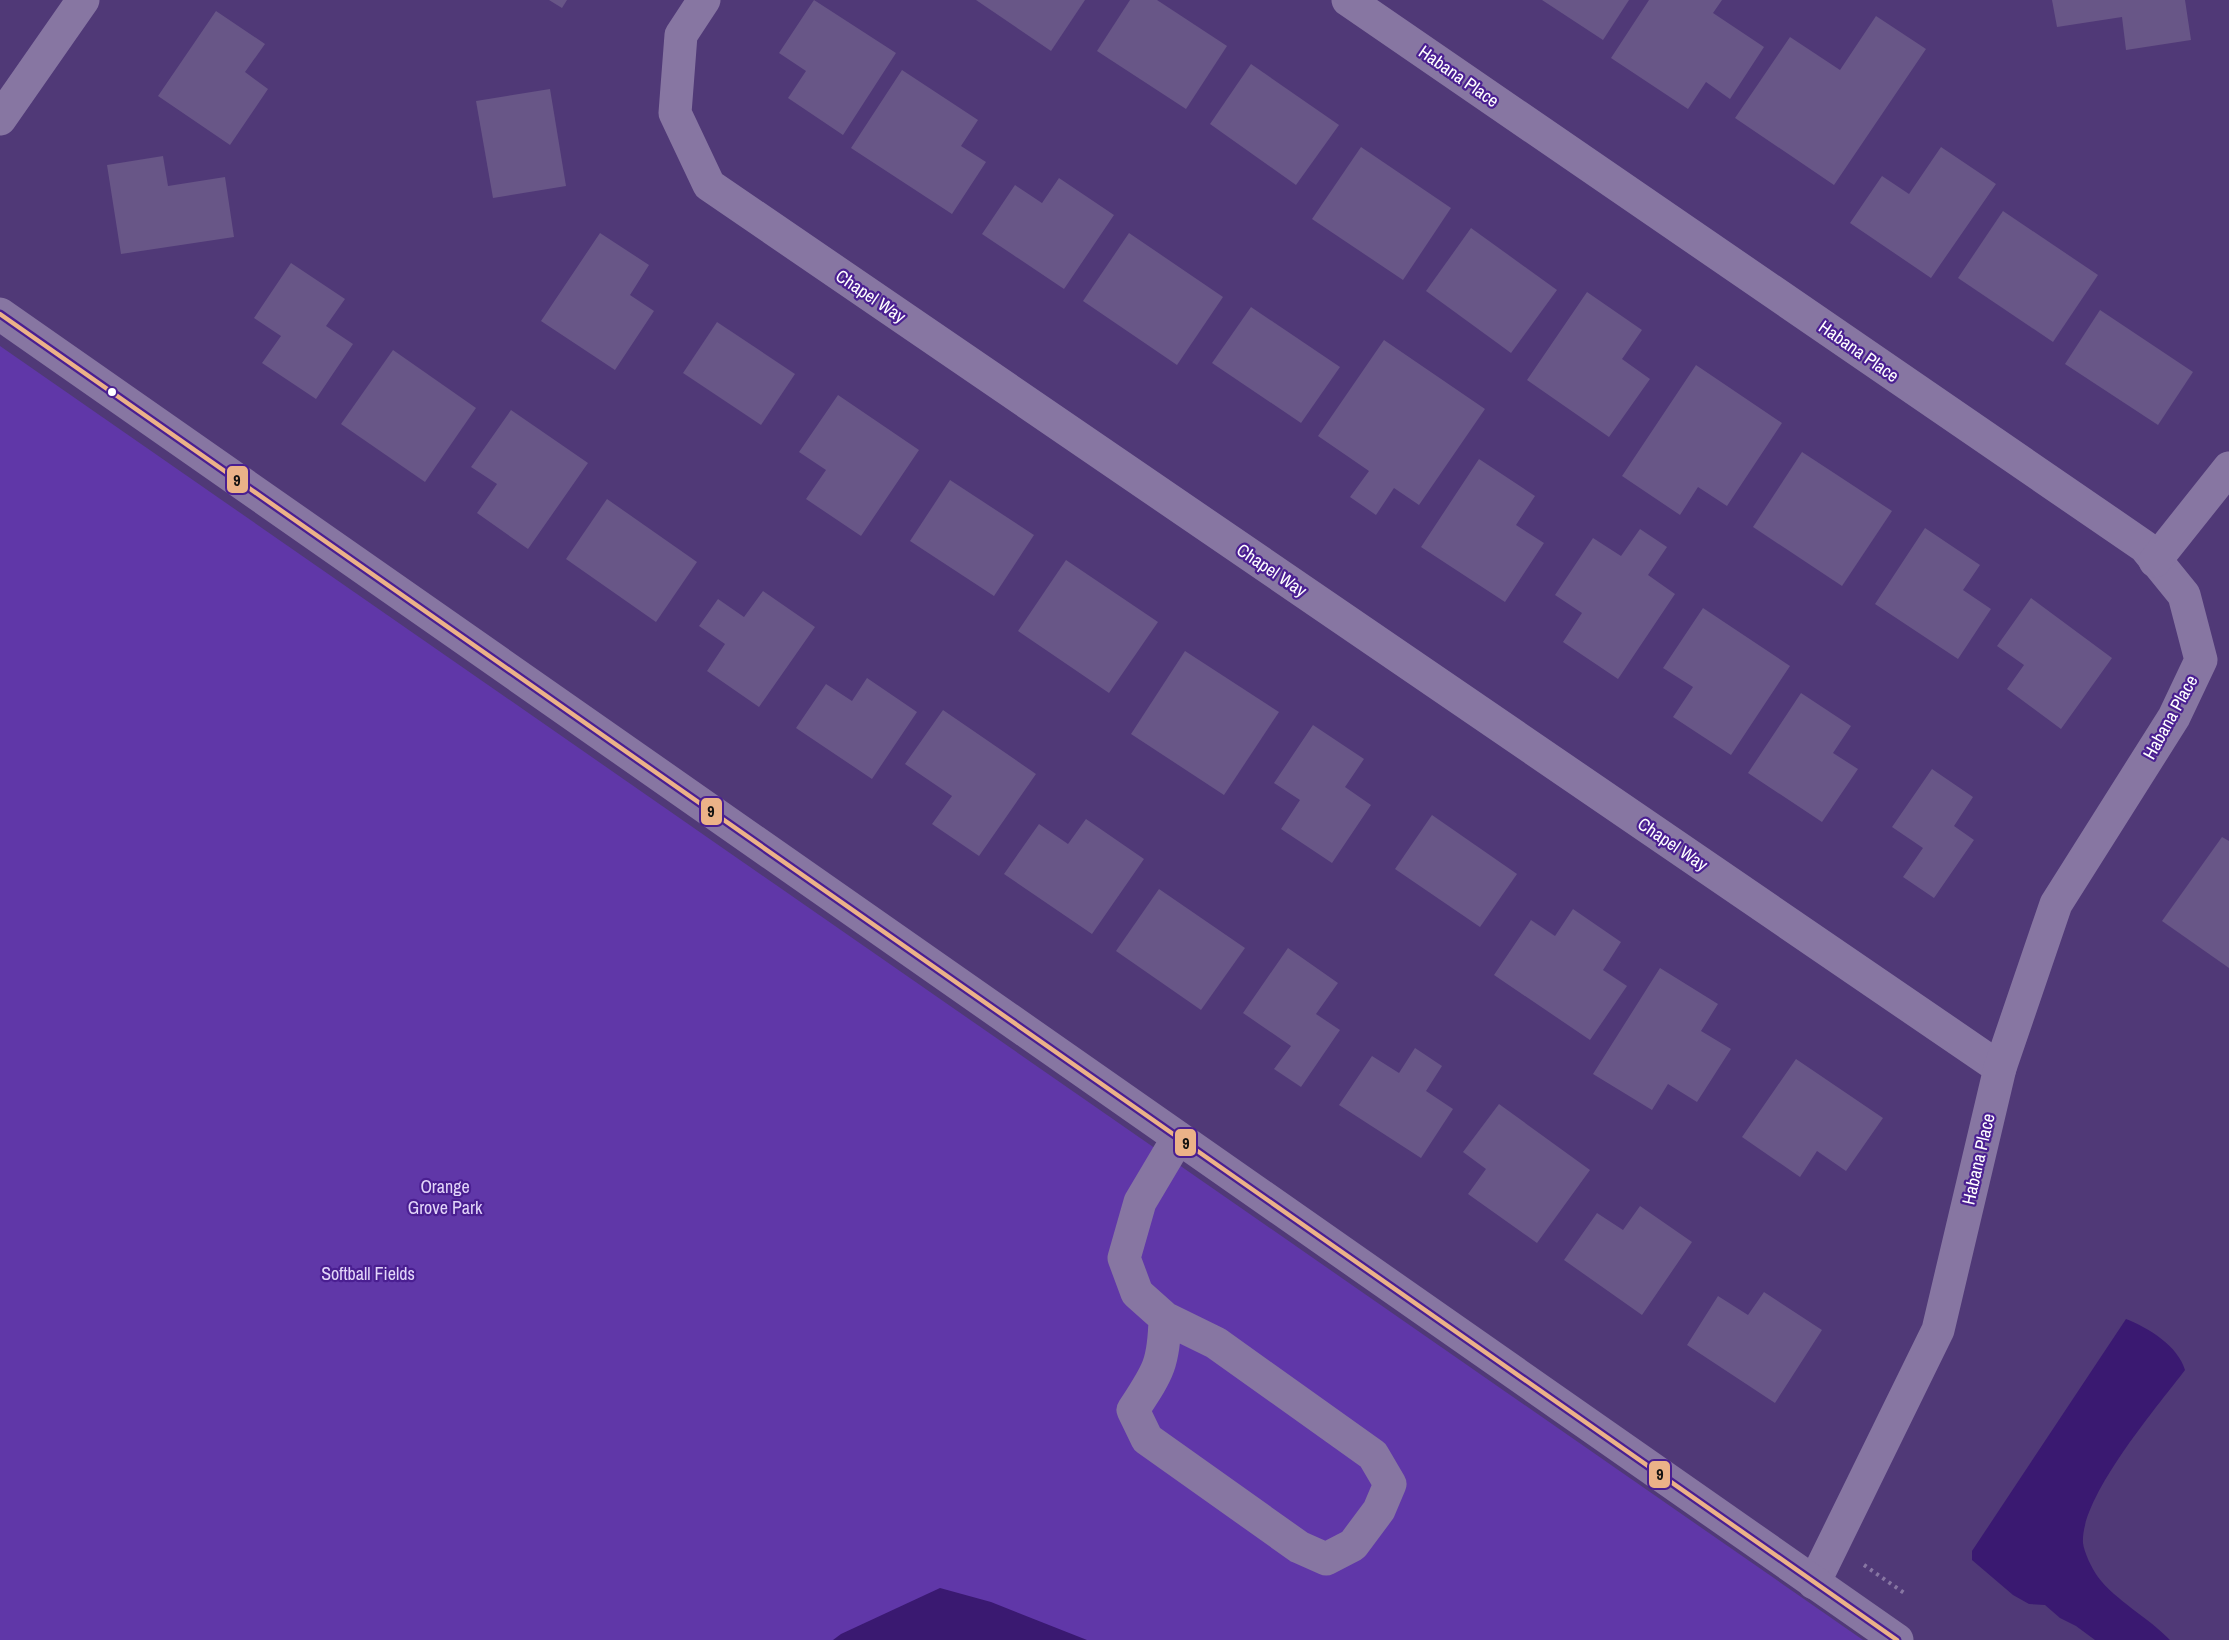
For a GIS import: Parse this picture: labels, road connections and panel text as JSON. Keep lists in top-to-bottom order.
{
  "streets": {
    "street": ["Habana Place", "Chapel Way"]
  },
  "crossings": [
    ["Habana Place", "Chapel Way"]
  ],
  "parks": ["Orange Grove Park", "Softball Fields"],
  "lines": ["transit line 9"]
}
